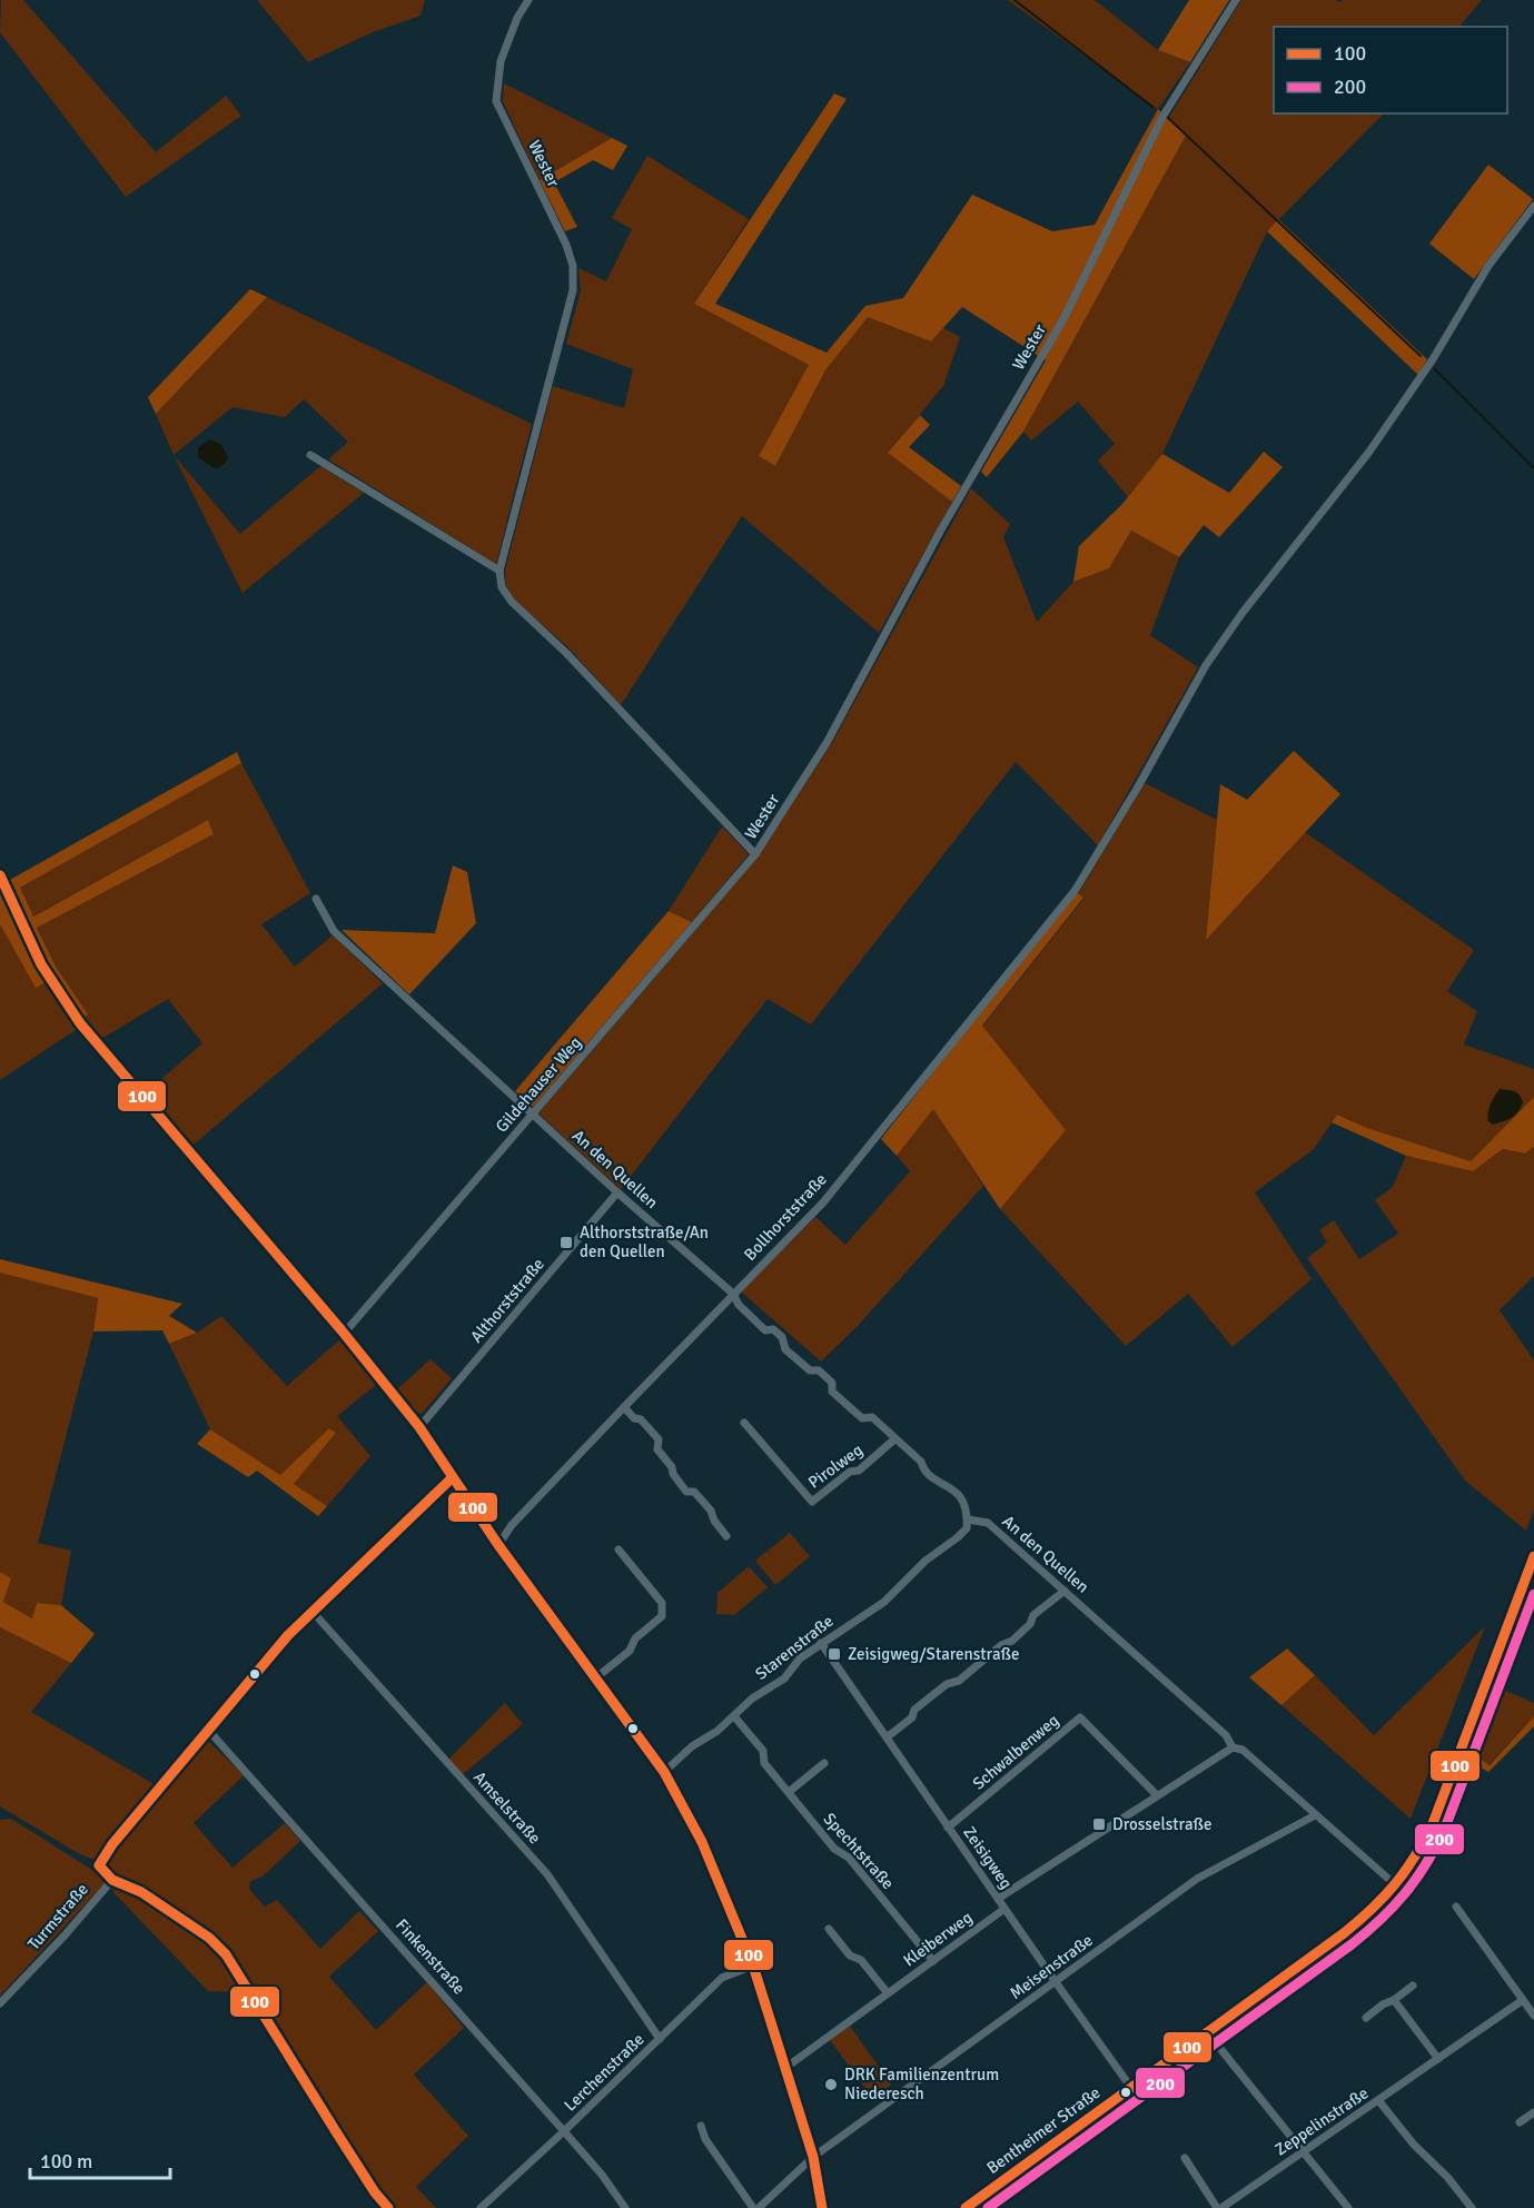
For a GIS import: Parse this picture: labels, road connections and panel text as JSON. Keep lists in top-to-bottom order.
{
  "streets": {
    "main road": ["Bentheimer Straße"],
    "street": [
      "Wester",
      "Gildehauser Weg",
      "An den Quellen",
      "Bollhorststraße",
      "Althorststraße",
      "Pirolweg",
      "Starenstraße",
      "Schwalbenweg",
      "Amselstraße",
      "Spechtstraße",
      "Zeisigweg",
      "Turmstraße",
      "Kleiberweg",
      "Finkenstraße",
      "Meisenstraße",
      "Lerchenstraße",
      "Zeppelinstraße"
    ]
  },
  "crossings": [
    ["Wester", "Gildehauser Weg"],
    ["Gildehauser Weg", "An den Quellen"],
    ["An den Quellen", "Bollhorststraße"],
    ["An den Quellen", "Althorststraße"],
    ["An den Quellen", "Pirolweg"],
    ["An den Quellen", "Starenstraße"],
    ["An den Quellen", "Meisenstraße"],
    ["An den Quellen", "Bentheimer Straße"],
    ["Starenstraße", "Spechtstraße"],
    ["Starenstraße", "Zeisigweg"],
    ["Schwalbenweg", "Zeisigweg"],
    ["Amselstraße", "Lerchenstraße"],
    ["Spechtstraße", "Kleiberweg"],
    ["Zeisigweg", "Kleiberweg"],
    ["Zeisigweg", "Meisenstraße"],
    ["Zeisigweg", "Bentheimer Straße"],
    ["Finkenstraße", "Lerchenstraße"]
  ],
  "places": {
    "transit": ["Althorststraße/An den Quellen", "Zeisigweg/Starenstraße", "Drosselstraße"],
    "other": ["DRK Familienzentrum Niederesch"]
  },
  "lines": ["transit line 100", "transit line 200"],
  "legend": ["100", "200"],
  "scale_bar": "100 m"
}
